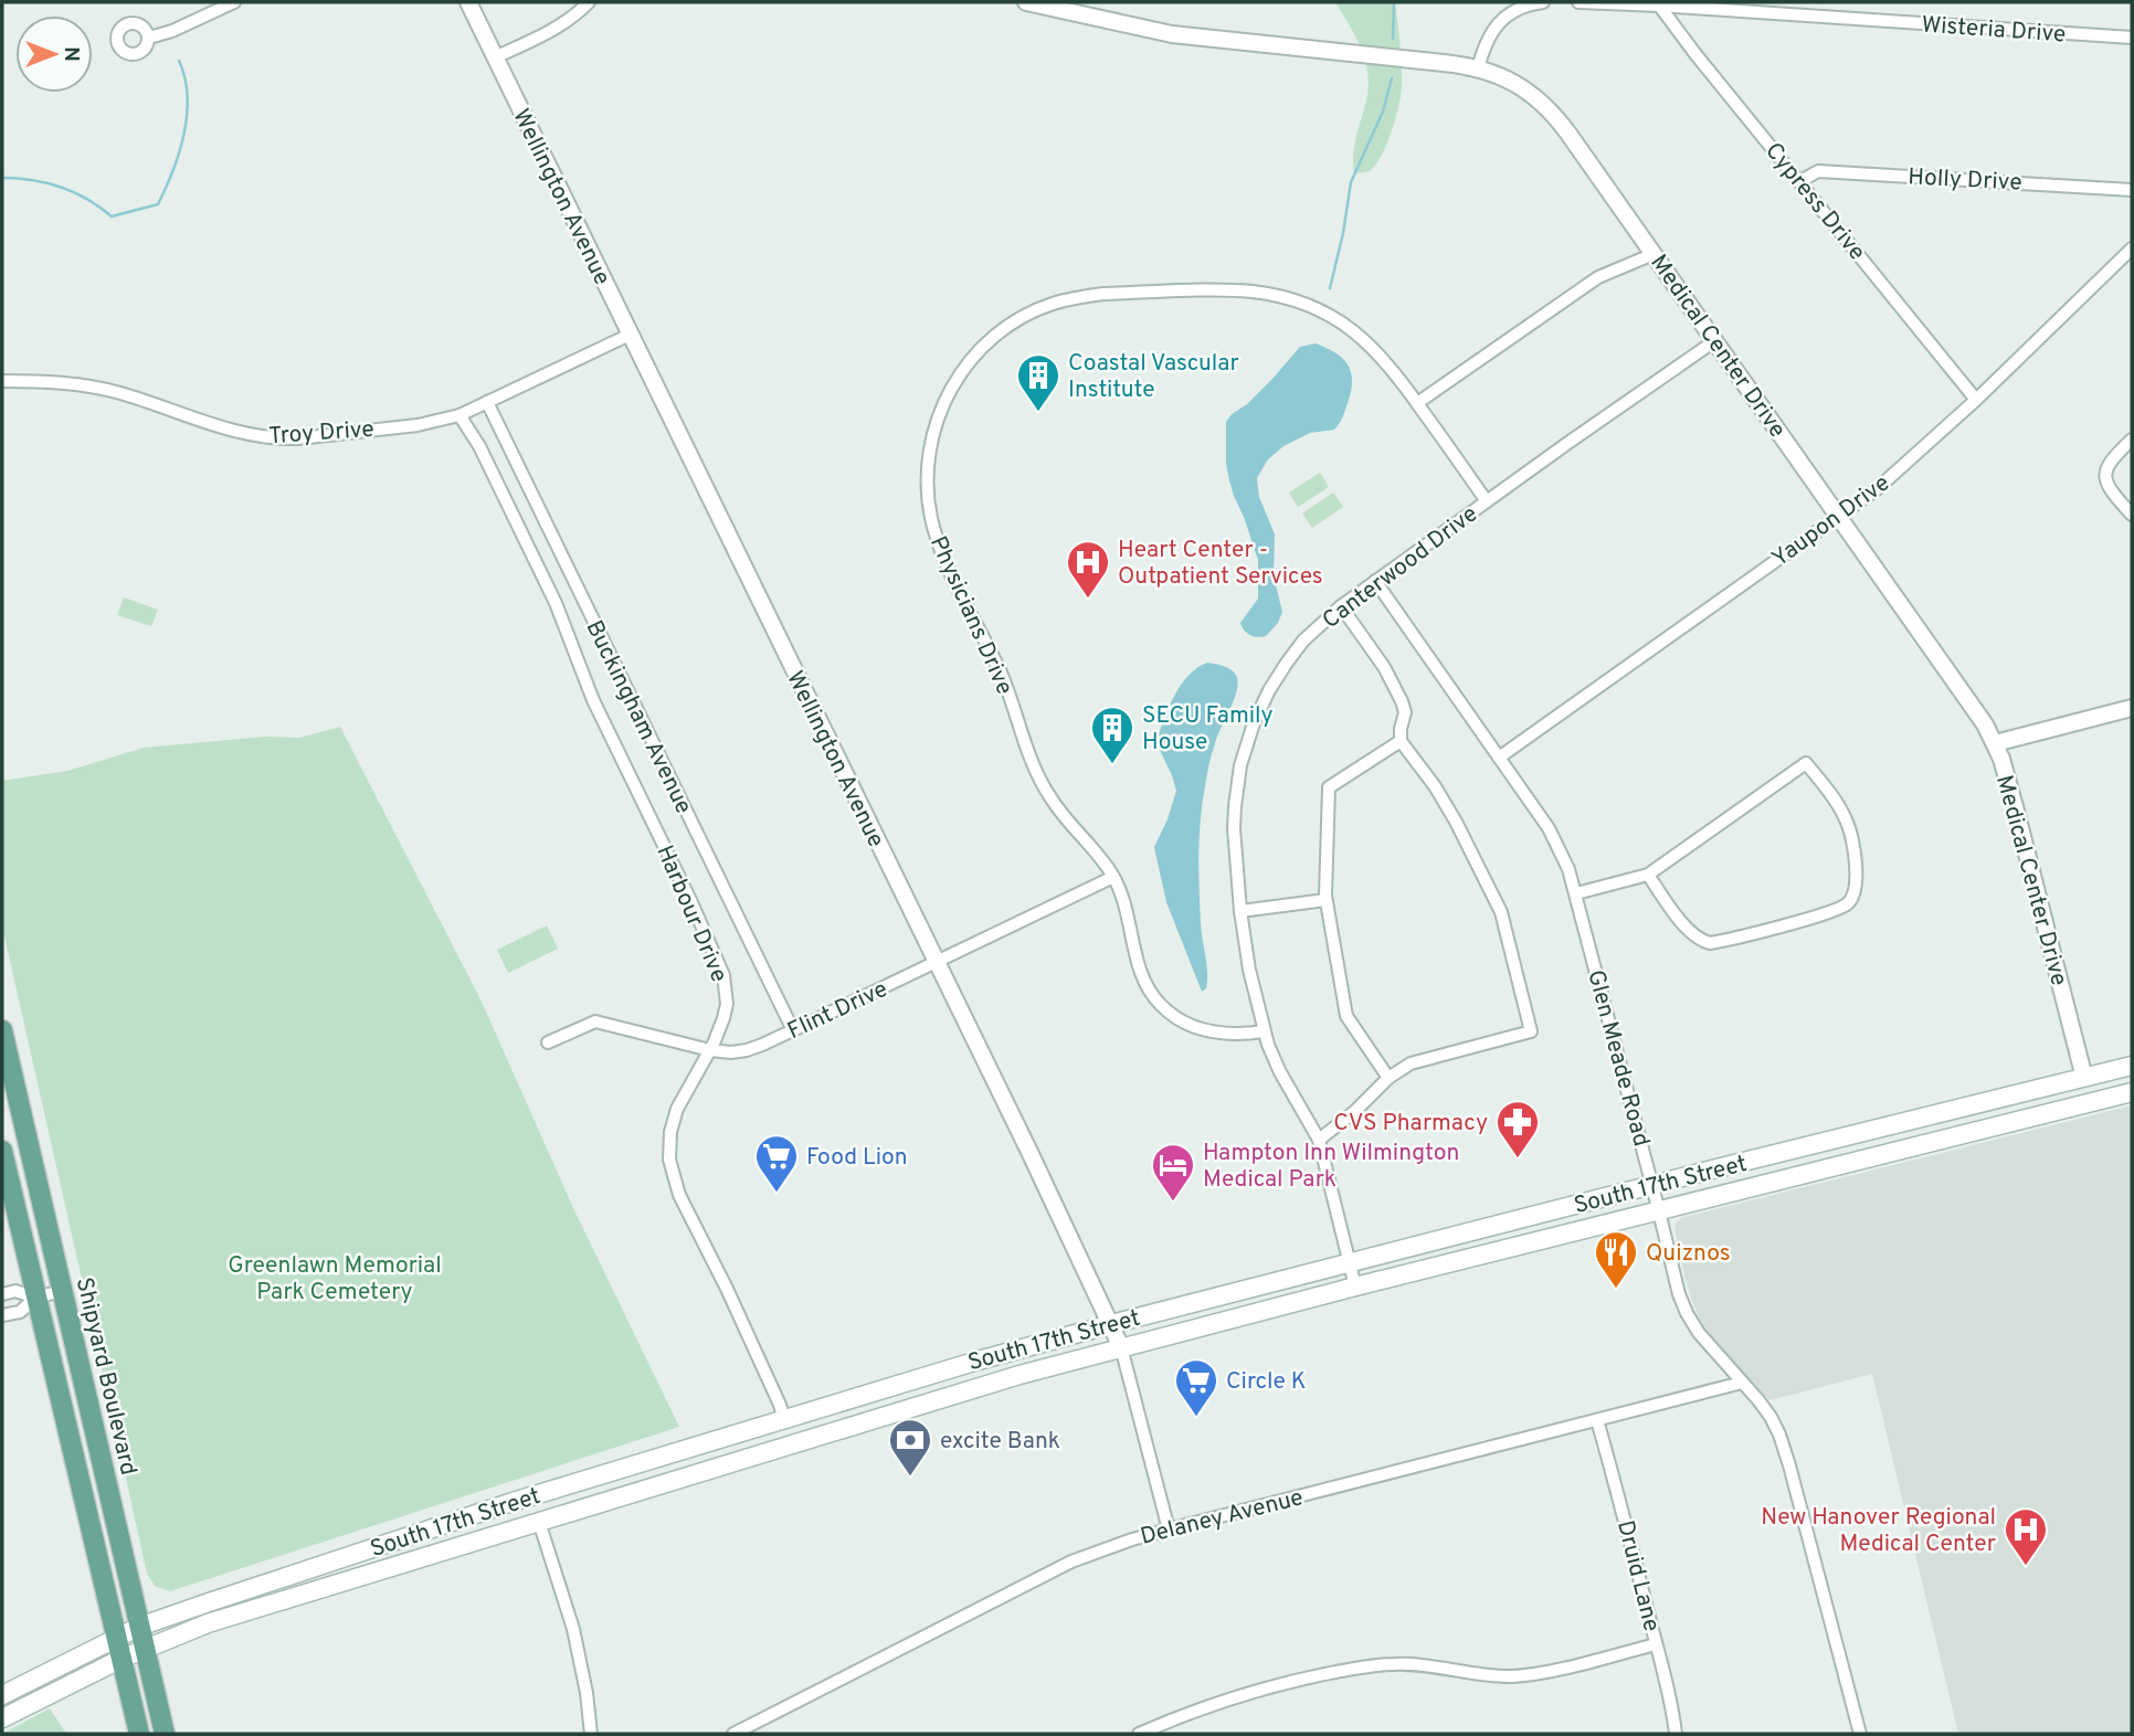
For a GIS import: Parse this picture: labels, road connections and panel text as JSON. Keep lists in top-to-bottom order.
{
  "streets": {
    "main road": ["South 17th Street", "Shipyard Boulevard"],
    "street": [
      "Wisteria Drive",
      "Holly Drive",
      "Wellington Avenue",
      "Cypress Drive",
      "Medical Center Drive",
      "Troy Drive",
      "Yaupon Drive",
      "Canterwood Drive",
      "Physicians Drive",
      "Buckingham Avenue",
      "Harbour Drive",
      "Flint Drive",
      "Glen Meade Road",
      "Delaney Avenue",
      "Druid Lane"
    ]
  },
  "crossings": [
    ["Wisteria Drive", "Cypress Drive"],
    ["Holly Drive", "Cypress Drive"],
    ["Wellington Avenue", "Troy Drive"],
    ["Wellington Avenue", "Flint Drive"],
    ["Wellington Avenue", "South 17th Street"],
    ["Wellington Avenue", "Delaney Avenue"],
    ["Cypress Drive", "Yaupon Drive"],
    ["Medical Center Drive", "Yaupon Drive"],
    ["Medical Center Drive", "Canterwood Drive"],
    ["Medical Center Drive", "South 17th Street"],
    ["Troy Drive", "Buckingham Avenue"],
    ["Troy Drive", "Harbour Drive"],
    ["Yaupon Drive", "Glen Meade Road"],
    ["Canterwood Drive", "Physicians Drive"],
    ["Canterwood Drive", "Glen Meade Road"],
    ["Canterwood Drive", "South 17th Street"],
    ["Physicians Drive", "Flint Drive"],
    ["Buckingham Avenue", "Flint Drive"],
    ["Harbour Drive", "Flint Drive"],
    ["Harbour Drive", "South 17th Street"],
    ["Glen Meade Road", "South 17th Street"],
    ["Glen Meade Road", "Delaney Avenue"],
    ["South 17th Street", "Shipyard Boulevard"],
    ["Delaney Avenue", "Druid Lane"]
  ],
  "parks": ["Greenlawn Memorial Park Cemetery"],
  "places": {
    "building": ["Coastal Vascular Institute", "SECU Family House"],
    "hospital": ["Heart Center - Outpatient Services", "New Hanover Regional Medical Center"],
    "pharmacy": ["CVS Pharmacy"],
    "supermarket": ["Food Lion", "Circle K"],
    "hotel": ["Hampton Inn Wilmington Medical Park"],
    "restaurant": ["Quiznos"],
    "bank": ["excite Bank"]
  },
  "north": "right"
}
